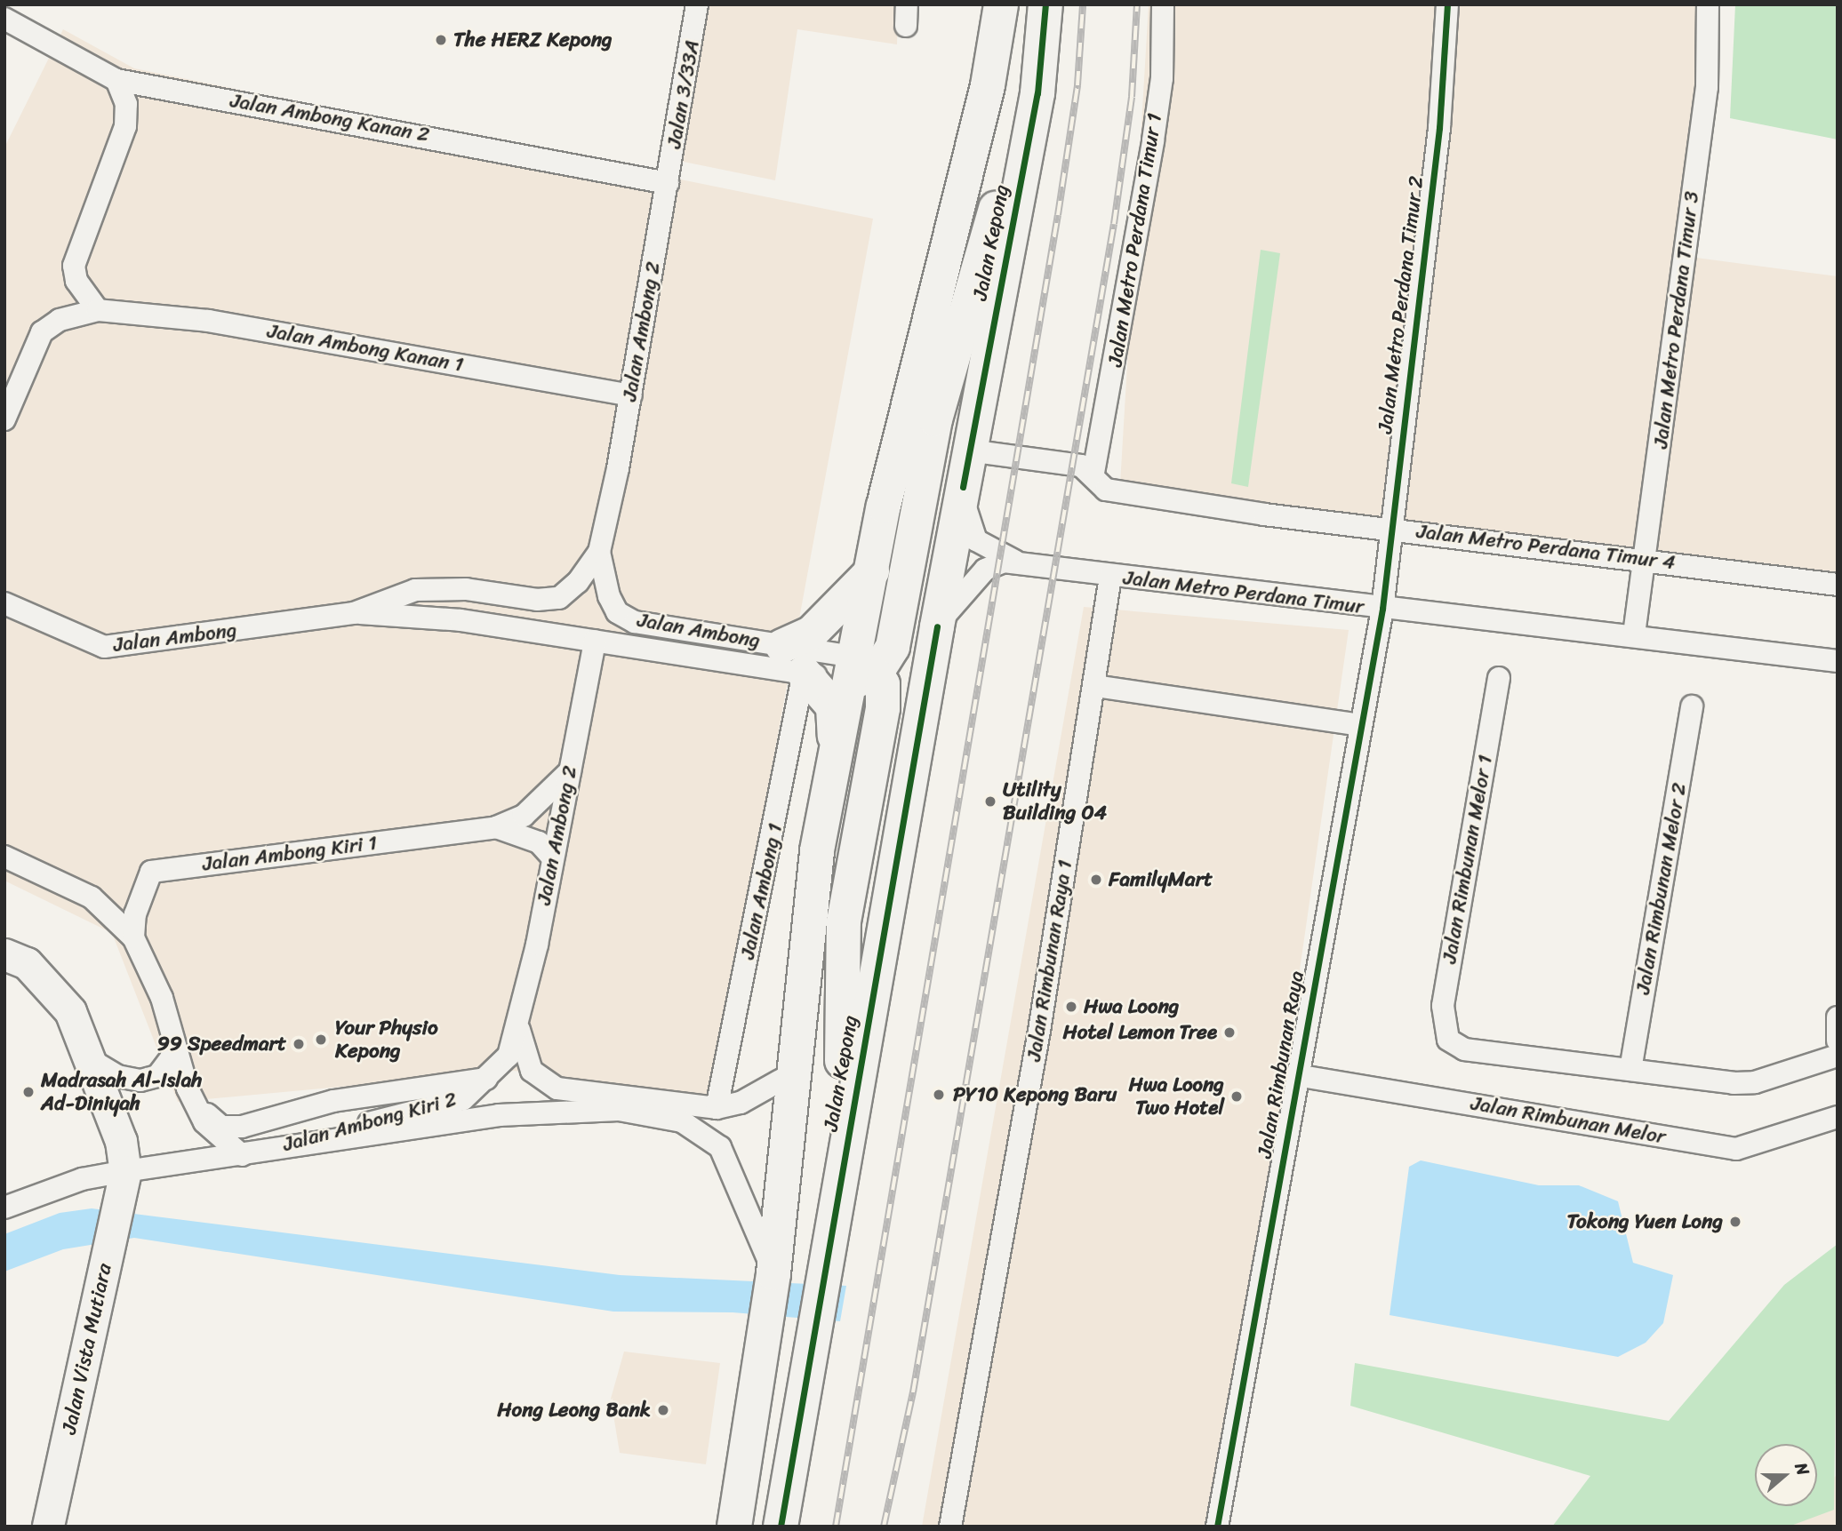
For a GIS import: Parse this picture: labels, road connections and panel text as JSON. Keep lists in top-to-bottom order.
{
  "streets": {
    "main road": ["Jalan Kepong"],
    "street": [
      "Jalan 3/33A",
      "Jalan Ambong Kanan 2",
      "Jalan Metro Perdana Timur 1",
      "Jalan Metro Perdana Timur 2",
      "Jalan Metro Perdana Timur 3",
      "Jalan Ambong 2",
      "Jalan Ambong Kanan 1",
      "Jalan Metro Perdana Timur 4",
      "Jalan Metro Perdana Timur",
      "Jalan Ambong",
      "Jalan Ambong Kiri 1",
      "Jalan Rimbunan Melor 1",
      "Jalan Rimbunan Melor 2",
      "Jalan Ambong 1",
      "Jalan Rimbunan Raya 1",
      "Jalan Rimbunan Raya",
      "Jalan Rimbunan Melor",
      "Jalan Ambong Kiri 2",
      "Jalan Vista Mutiara"
    ]
  },
  "crossings": [
    ["Jalan 3/33A", "Jalan Ambong Kanan 2"],
    ["Jalan 3/33A", "Jalan Ambong 2"],
    ["Jalan Ambong Kanan 2", "Jalan Ambong 2"],
    ["Jalan Metro Perdana Timur 1", "Jalan Metro Perdana Timur 4"],
    ["Jalan Kepong", "Jalan Metro Perdana Timur 4"],
    ["Jalan Kepong", "Jalan Metro Perdana Timur"],
    ["Jalan Kepong", "Jalan Ambong"],
    ["Jalan Kepong", "Jalan Ambong Kiri 2"],
    ["Jalan Metro Perdana Timur 2", "Jalan Metro Perdana Timur 4"],
    ["Jalan Metro Perdana Timur 2", "Jalan Metro Perdana Timur"],
    ["Jalan Metro Perdana Timur 2", "Jalan Rimbunan Raya"],
    ["Jalan Metro Perdana Timur 3", "Jalan Metro Perdana Timur 4"],
    ["Jalan Metro Perdana Timur 3", "Jalan Metro Perdana Timur"],
    ["Jalan Ambong 2", "Jalan Ambong Kanan 1"],
    ["Jalan Ambong 2", "Jalan Ambong"],
    ["Jalan Ambong 2", "Jalan Ambong Kiri 1"],
    ["Jalan Ambong 2", "Jalan Ambong Kiri 2"],
    ["Jalan Metro Perdana Timur", "Jalan Rimbunan Raya 1"],
    ["Jalan Metro Perdana Timur", "Jalan Rimbunan Raya"],
    ["Jalan Ambong", "Jalan Ambong 1"],
    ["Jalan Rimbunan Melor 1", "Jalan Rimbunan Melor 2"],
    ["Jalan Rimbunan Raya", "Jalan Rimbunan Melor"],
    ["Jalan Ambong Kiri 2", "Jalan Vista Mutiara"]
  ],
  "places": [
    "The HERZ Kepong",
    "Utility Building 04",
    "FamilyMart",
    "Hwa Loong",
    "Hotel Lemon Tree",
    "Your Physio Kepong",
    "99 Speedmart",
    "Madrasah Al-Islah Ad-Diniyah",
    "PY10 Kepong Baru",
    "Hwa Loong Two Hotel",
    "Tokong Yuen Long",
    "Hong Leong Bank"
  ],
  "north": "right"
}
